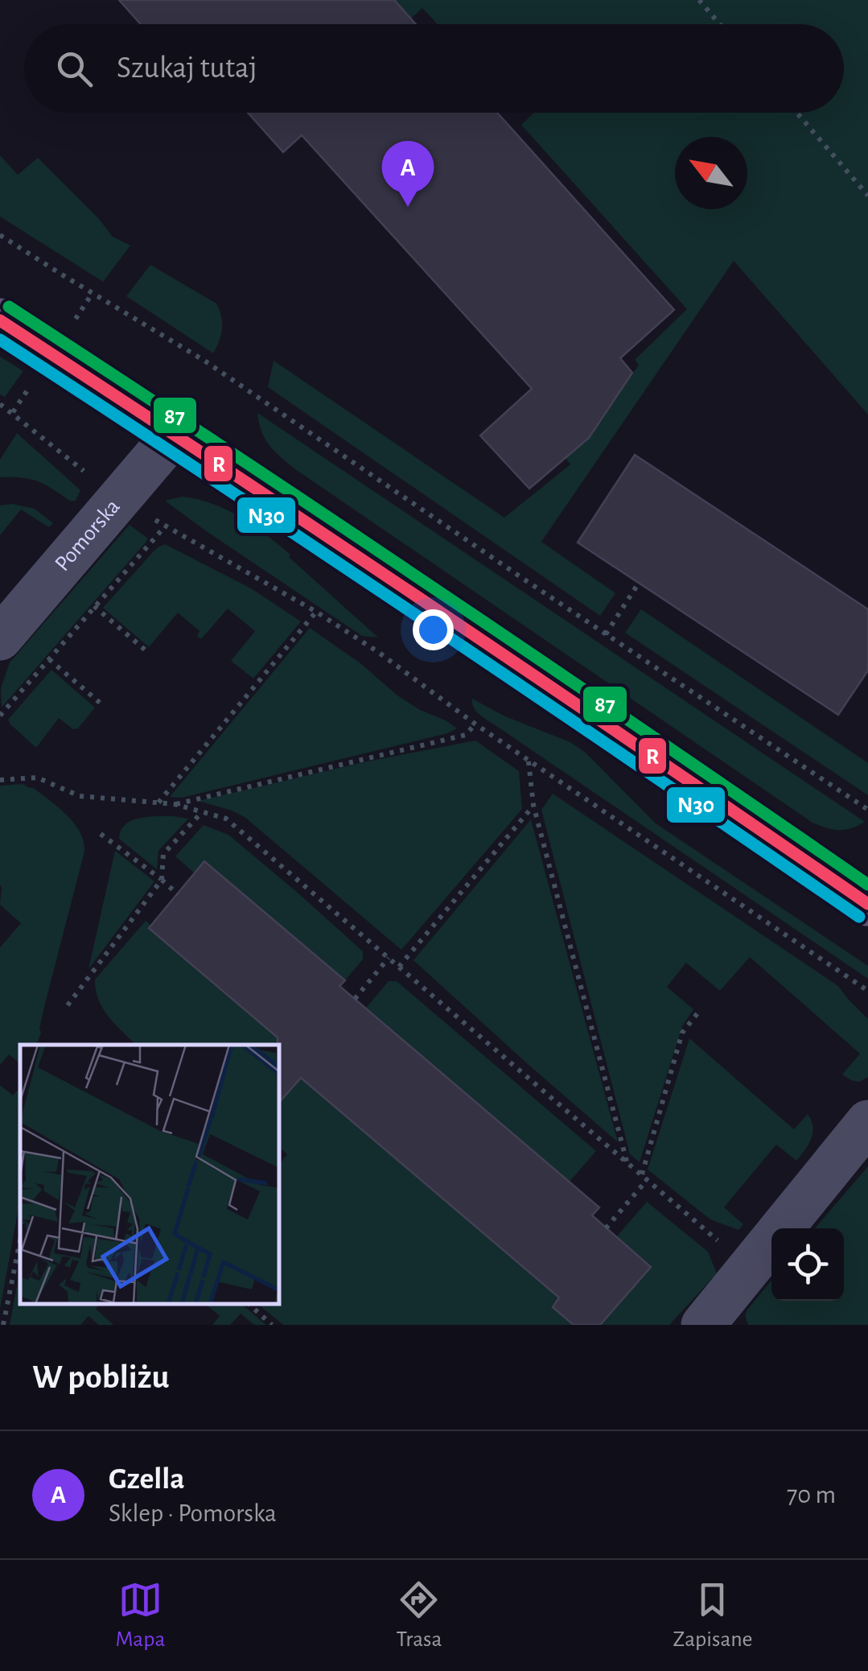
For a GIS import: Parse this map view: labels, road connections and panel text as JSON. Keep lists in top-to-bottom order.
{
  "streets": {
    "street": ["Pomorska"]
  },
  "lines": ["transit line 87", "transit line R", "transit line N30"],
  "north": "top left",
  "page": {
    "search": "Szukaj tutaj",
    "pins": "A",
    "heading": "W pobliżu",
    "list": [
      {
        "mark": "A",
        "name": "Gzella",
        "note": "Sklep · Pomorska",
        "value": "70 m"
      }
    ],
    "nav": ["Mapa", "Trasa", "Zapisane"]
  }
}
